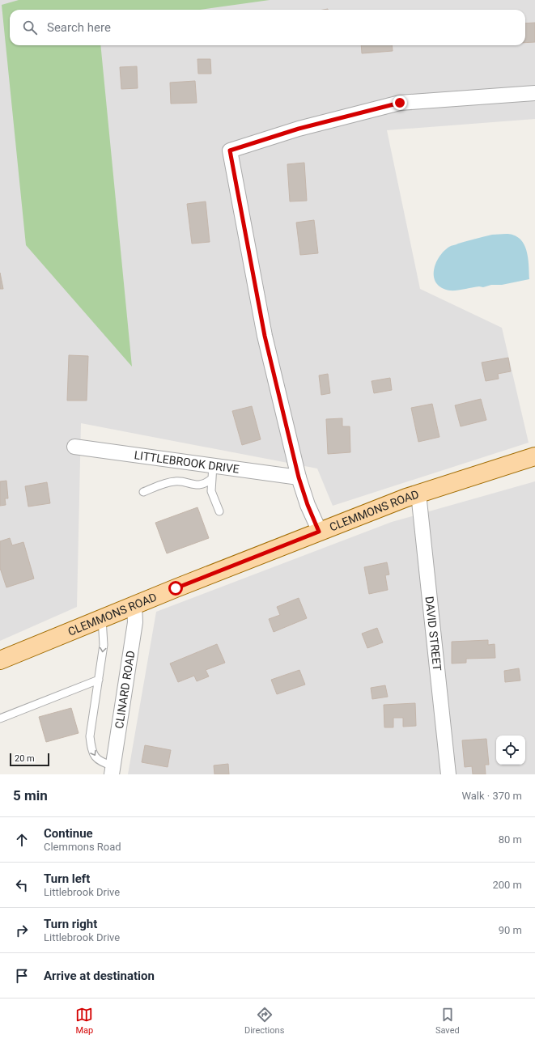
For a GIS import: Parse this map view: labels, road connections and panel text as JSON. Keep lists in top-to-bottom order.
{
  "streets": {
    "main road": ["CLEMMONS ROAD"],
    "street": ["LITTLEBROOK DRIVE", "DAVID STREET", "CLINARD ROAD"]
  },
  "crossings": [
    ["CLEMMONS ROAD", "DAVID STREET"],
    ["CLEMMONS ROAD", "CLINARD ROAD"]
  ],
  "scale_bar": "20 m",
  "page": {
    "search": "Search here",
    "scale": "20 m",
    "heading": ["5 min", "Walk · 370 m"],
    "list": [
      ["Continue", "Clemmons Road", "80 m"],
      ["Turn left", "Littlebrook Drive", "200 m"],
      ["Turn right", "Littlebrook Drive", "90 m"],
      "Arrive at destination"
    ],
    "nav": ["Map", "Directions", "Saved"]
  }
}
